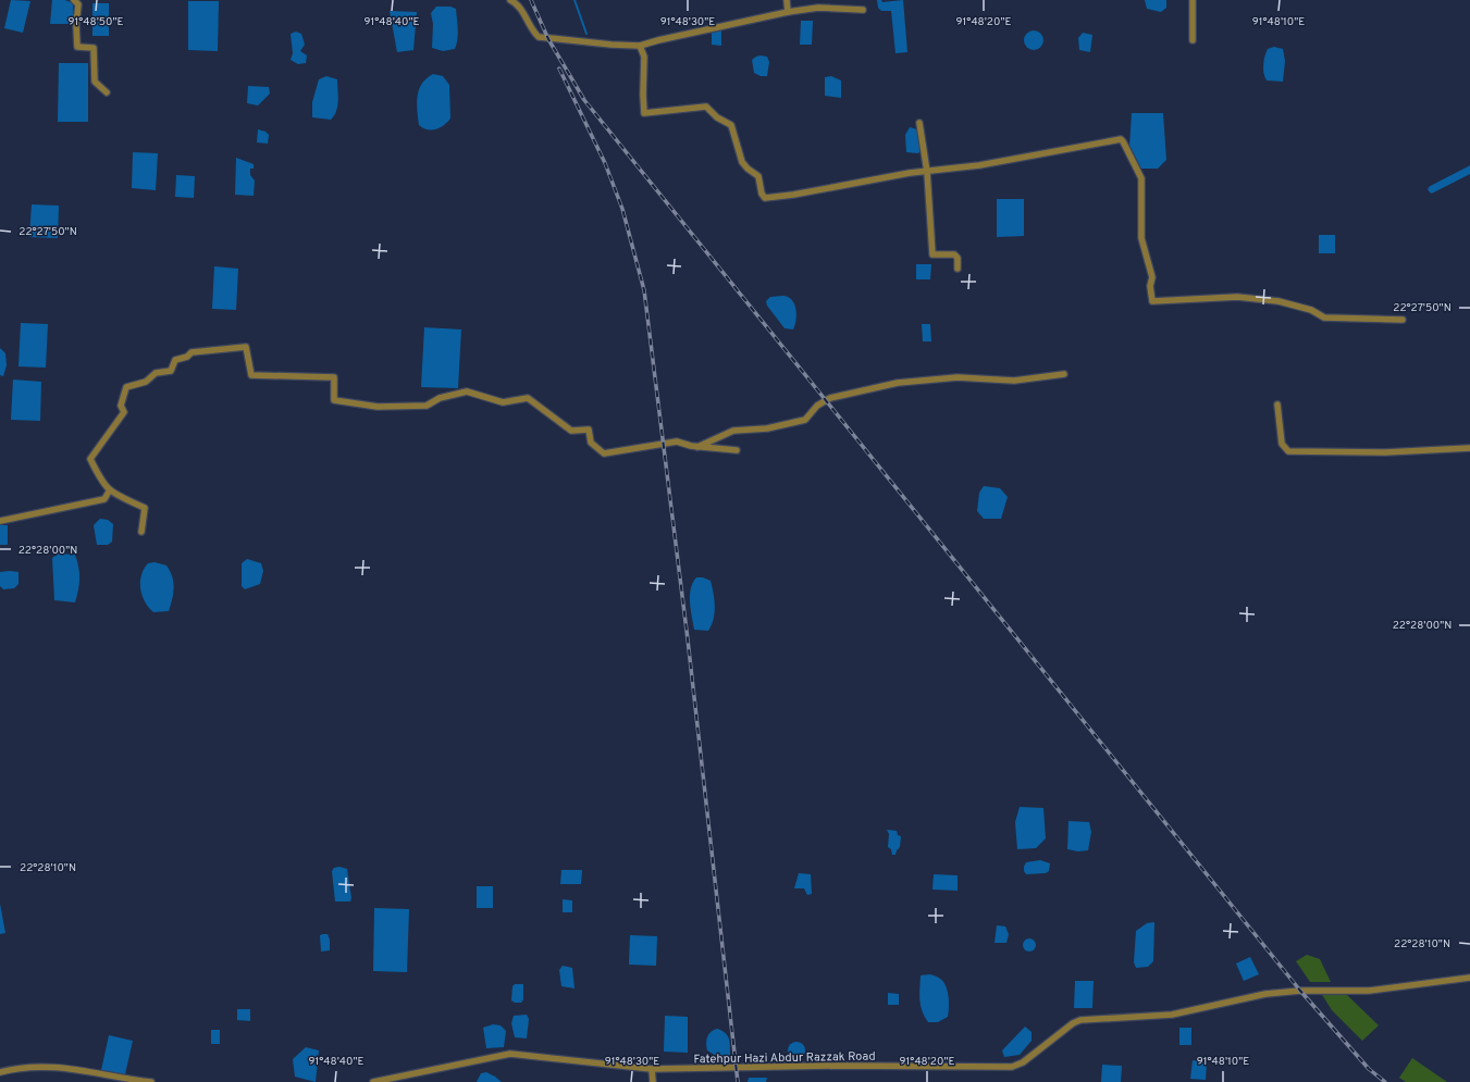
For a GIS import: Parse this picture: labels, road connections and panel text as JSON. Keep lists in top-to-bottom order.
{
  "streets": {
    "street": ["Fatehpur Hazi Abdur Razzak Road"]
  },
  "coordinates": [
    "91°48'50\"E",
    "91°48'40\"E",
    "91°48'30\"E",
    "91°48'20\"E",
    "91°48'10\"E",
    "22°27'50\"N",
    "22°28'00\"N",
    "22°28'10\"N"
  ]
}
